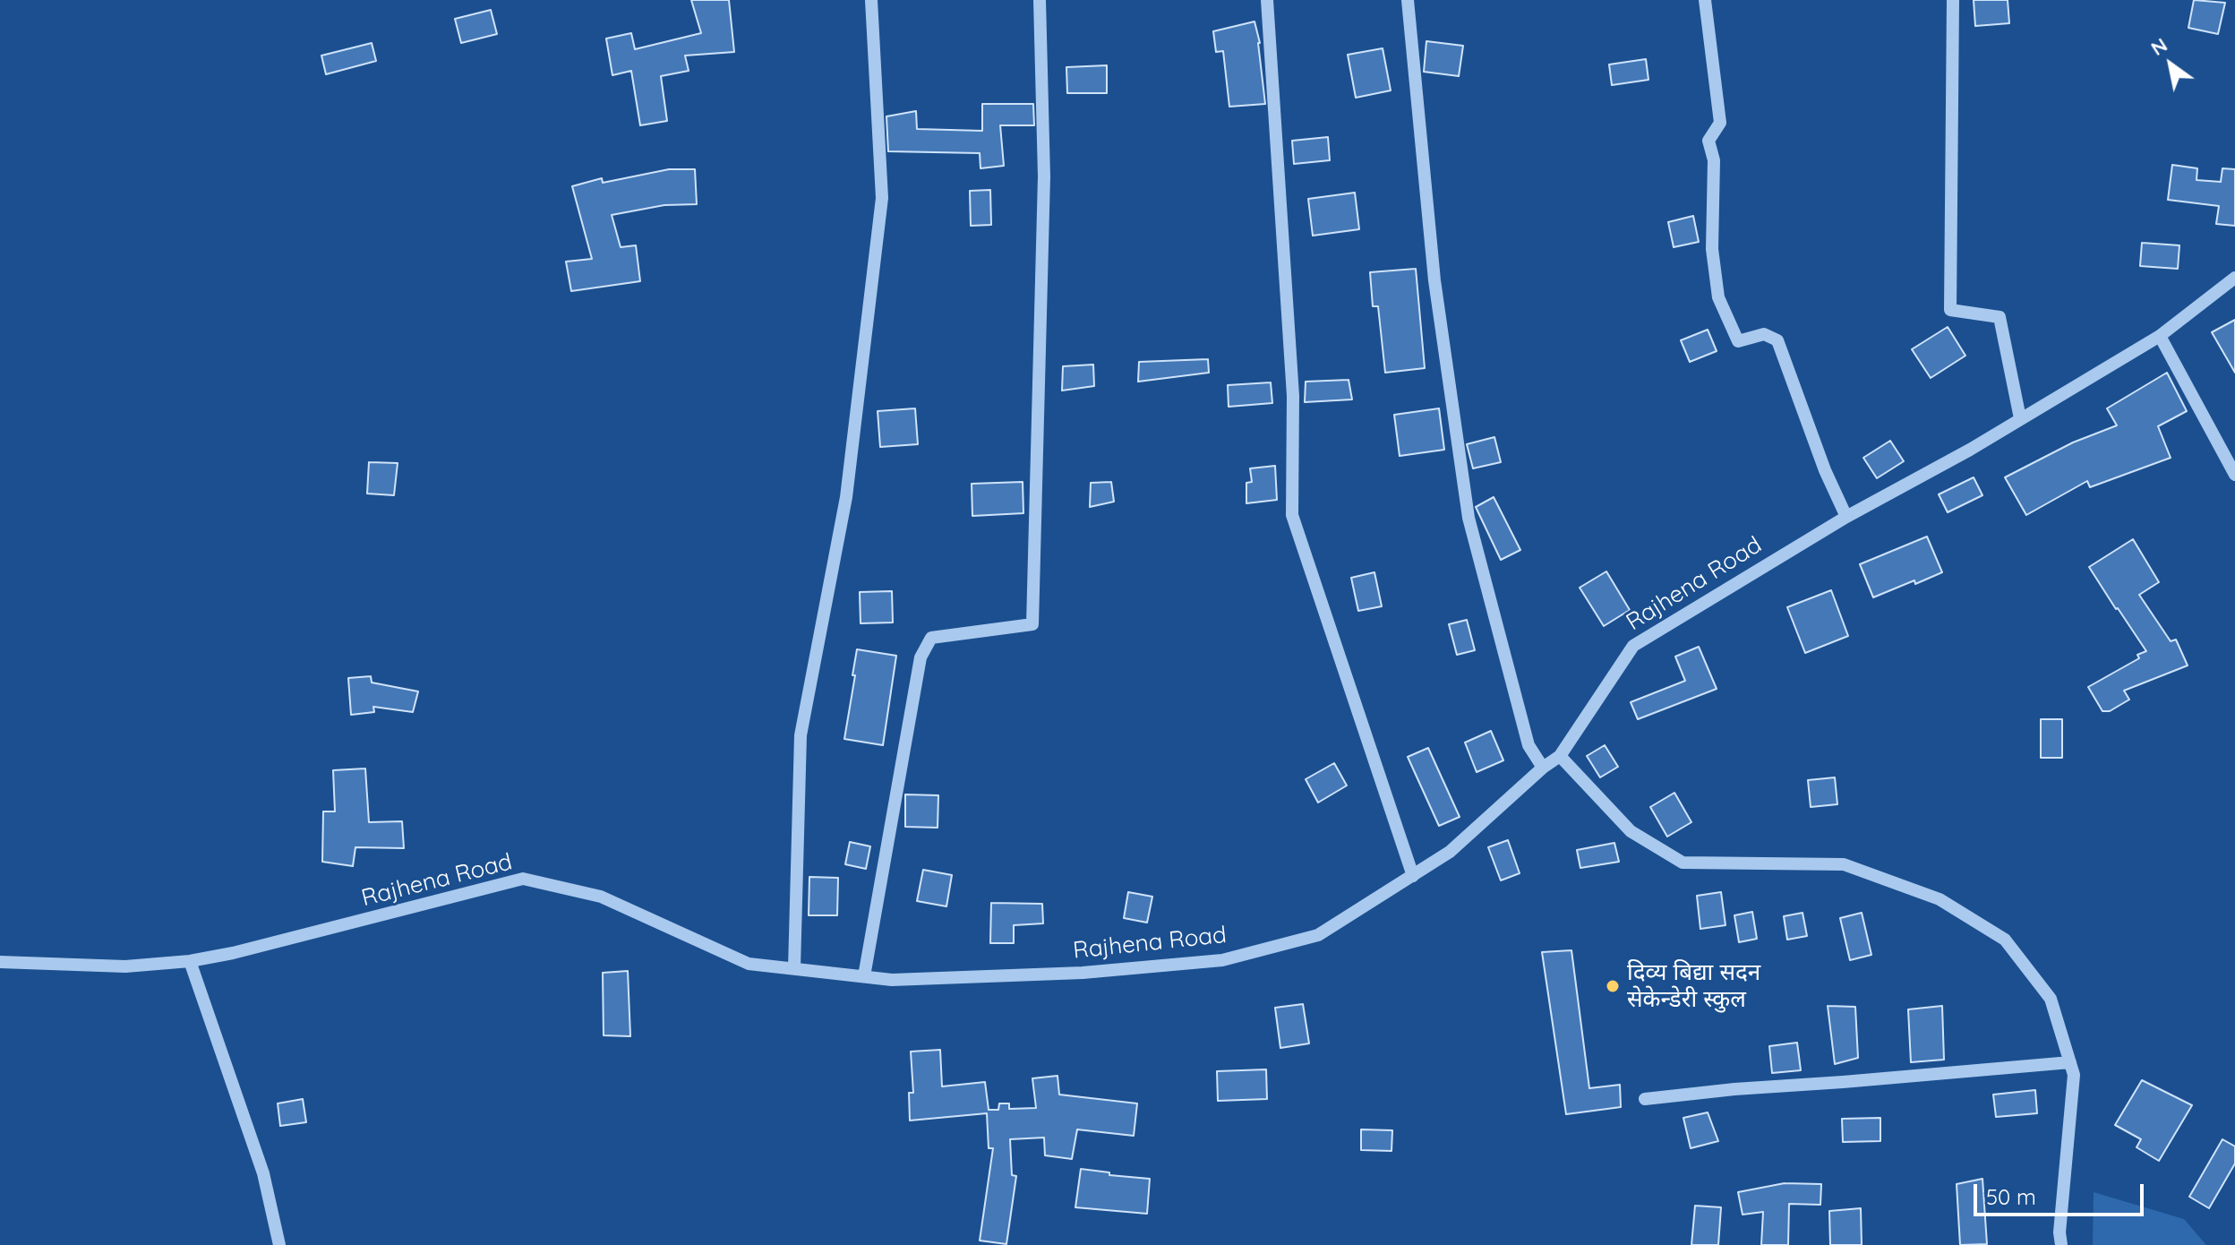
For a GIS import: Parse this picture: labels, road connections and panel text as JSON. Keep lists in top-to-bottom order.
{
  "streets": {
    "street": ["Rajhena Road"]
  },
  "places": ["दिव्य बिद्या सदन सेकेन्डेरी स्कुल"],
  "scale_bar": "50 m",
  "north": "top left"
}
